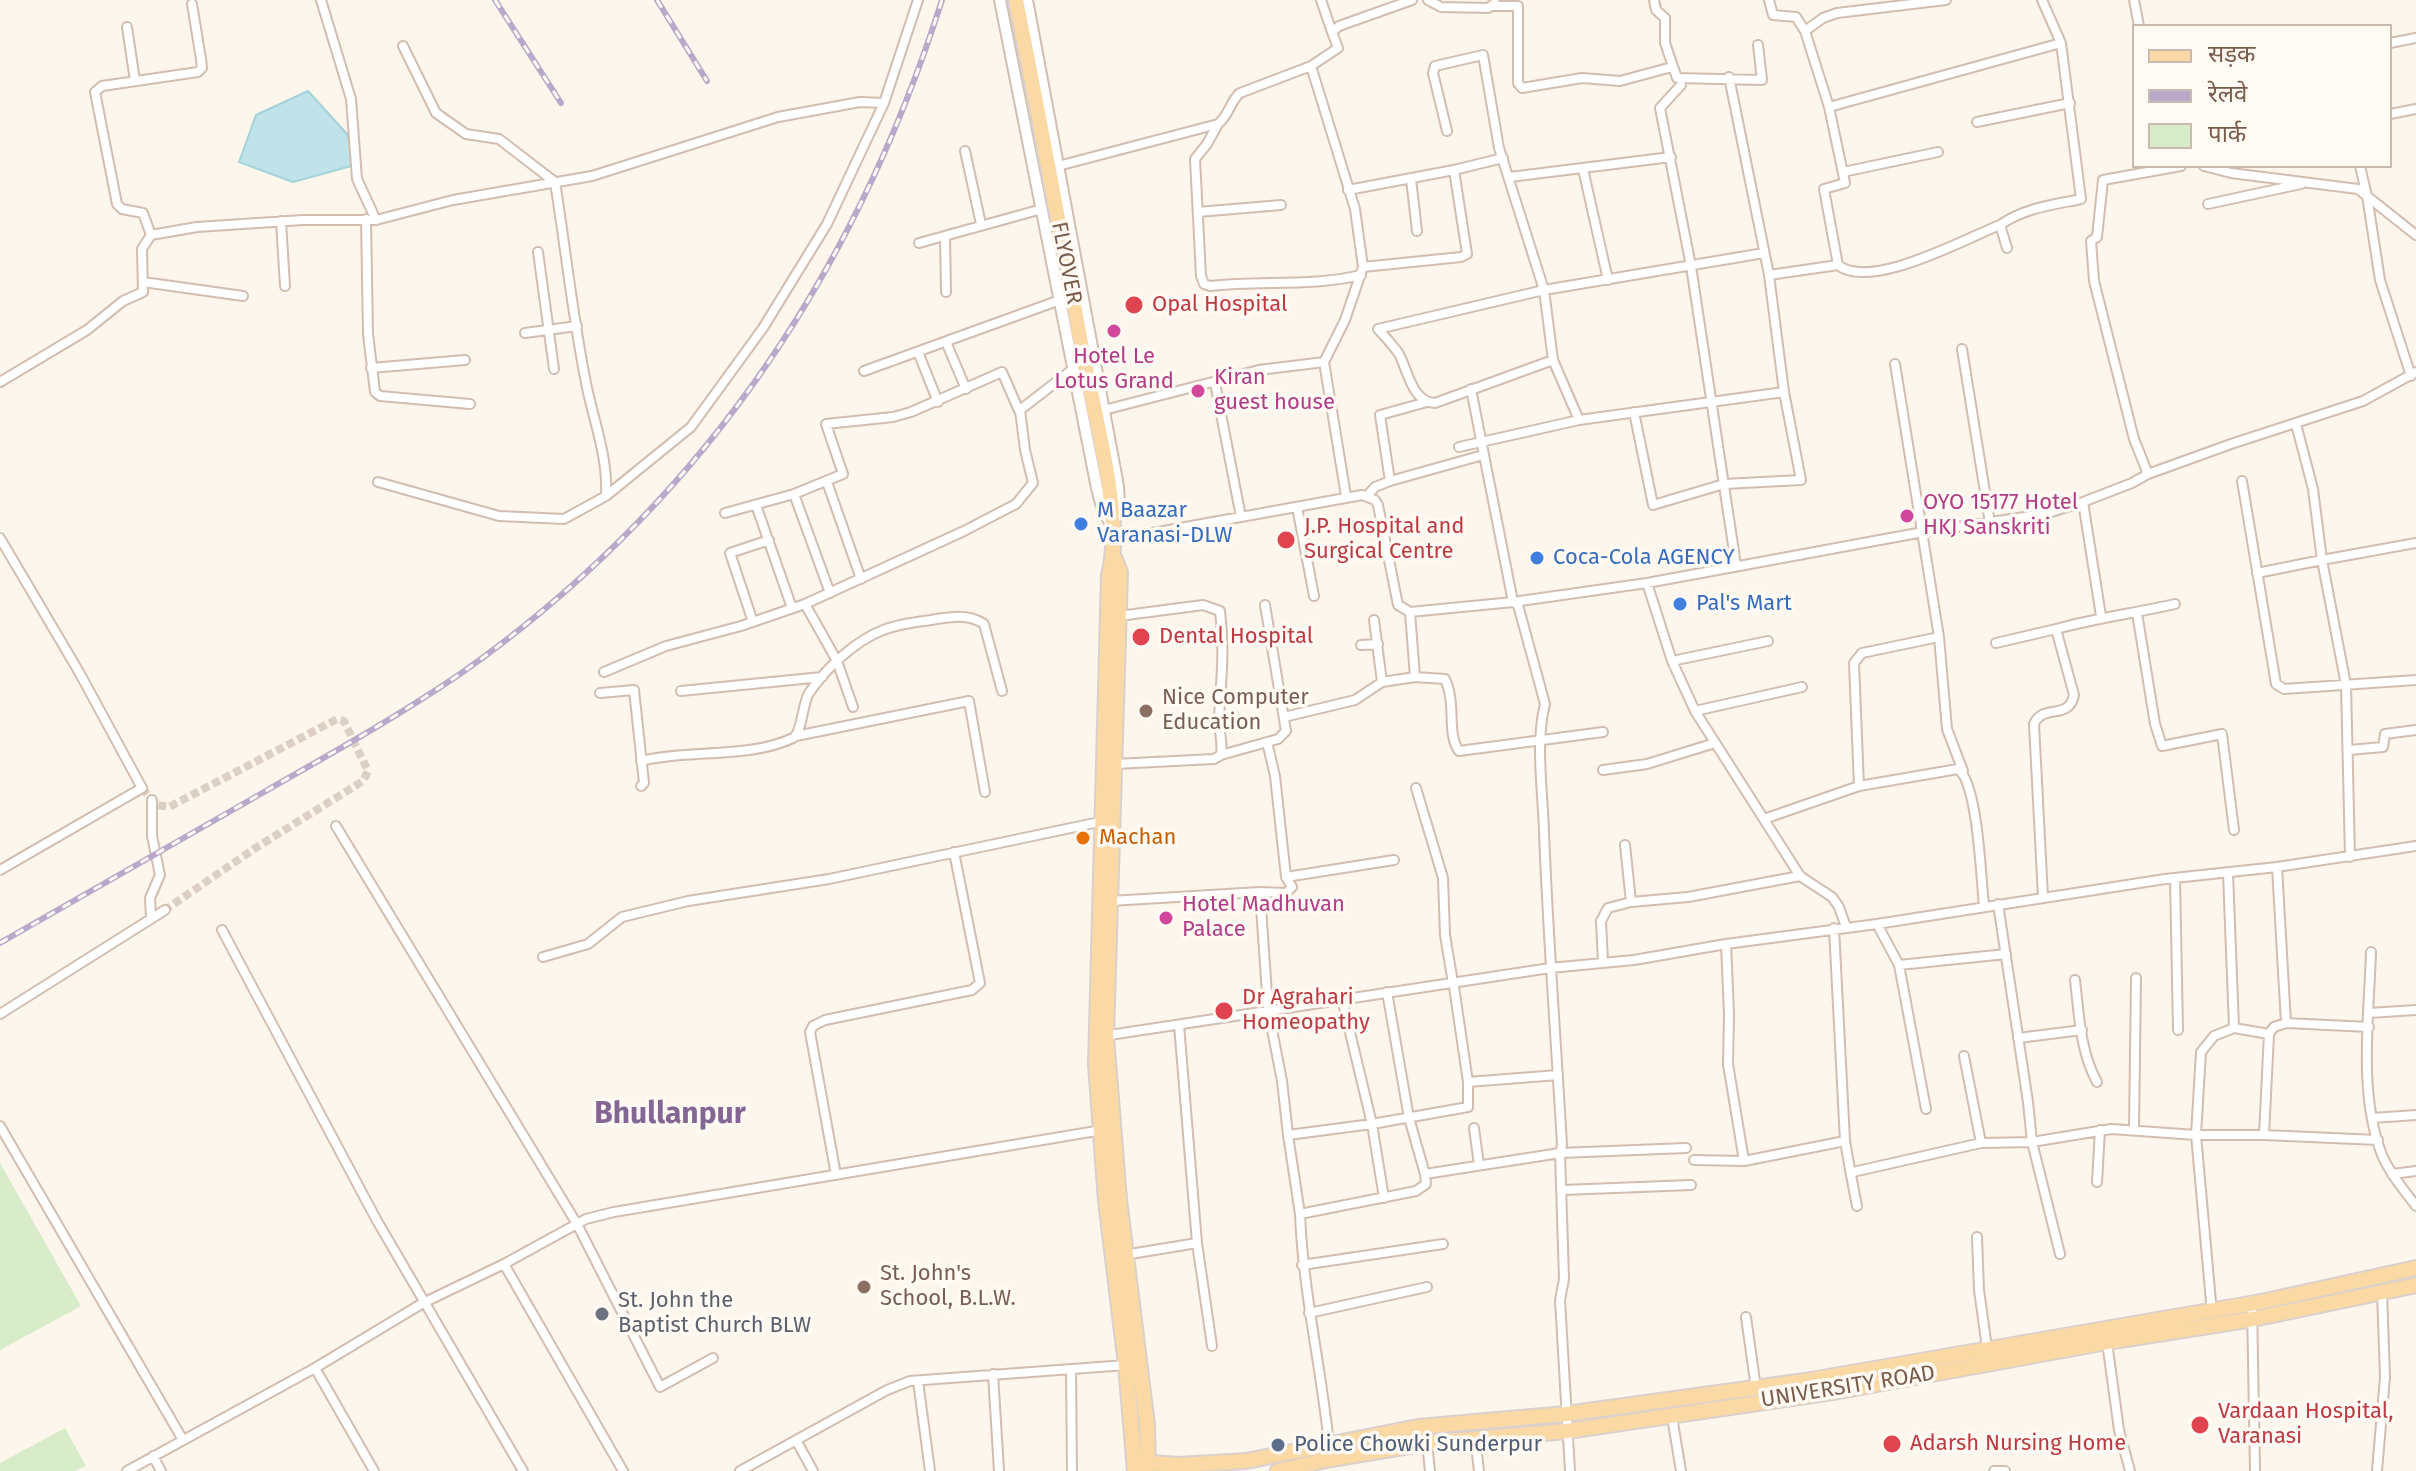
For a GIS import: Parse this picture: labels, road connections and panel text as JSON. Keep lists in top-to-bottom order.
{
  "streets": {
    "main road": ["FLYOVER", "UNIVERSITY ROAD"]
  },
  "districts": ["Bhullanpur"],
  "places": [
    "Opal Hospital",
    "Hotel Le Lotus Grand",
    "Kiran guest house",
    "OYO 15177 Hotel HKJ Sanskriti",
    "M Baazar Varanasi-DLW",
    "J.P. Hospital and Surgical Centre",
    "Coca-Cola AGENCY",
    "Pal's Mart",
    "Dental Hospital",
    "Nice Computer Education",
    "Machan",
    "Hotel Madhuvan Palace",
    "Dr Agrahari Homeopathy",
    "St. John's School, B.L.W.",
    "St. John the Baptist Church BLW",
    "Vardaan Hospital, Varanasi",
    "Adarsh Nursing Home",
    "Police Chowki Sunderpur"
  ],
  "legend": ["सड़क", "रेलवे", "पार्क"]
}
